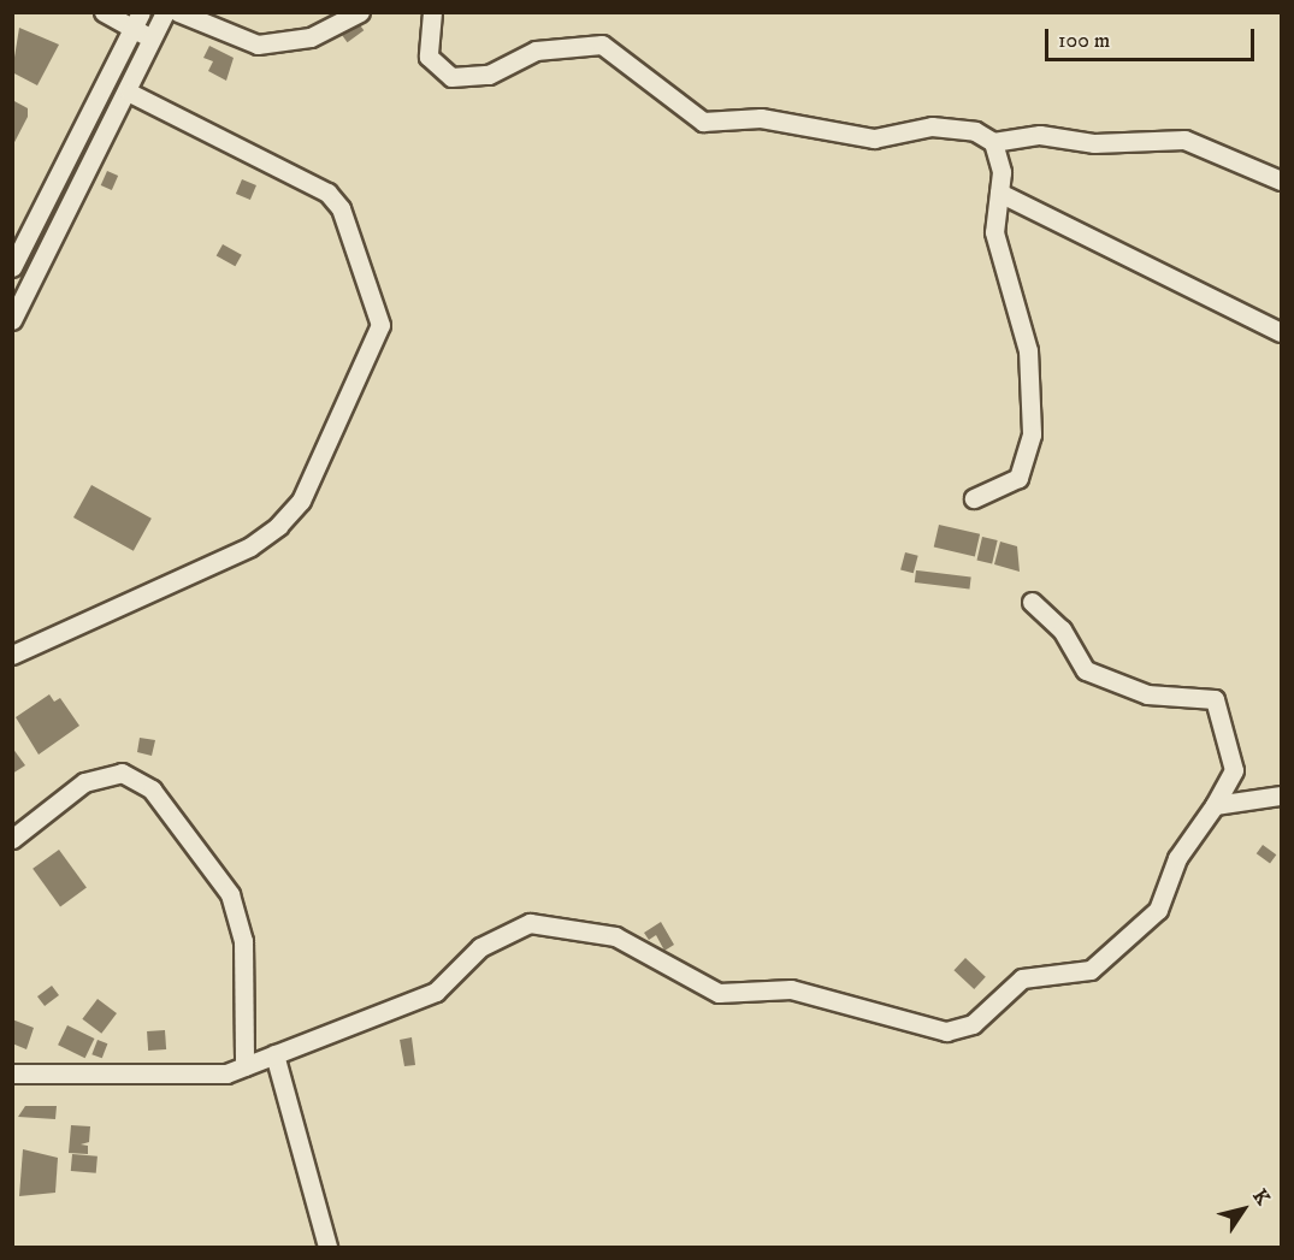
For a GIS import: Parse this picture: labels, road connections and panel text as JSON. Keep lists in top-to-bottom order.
{
  "scale_bar": "100 m",
  "north": "top right"
}
